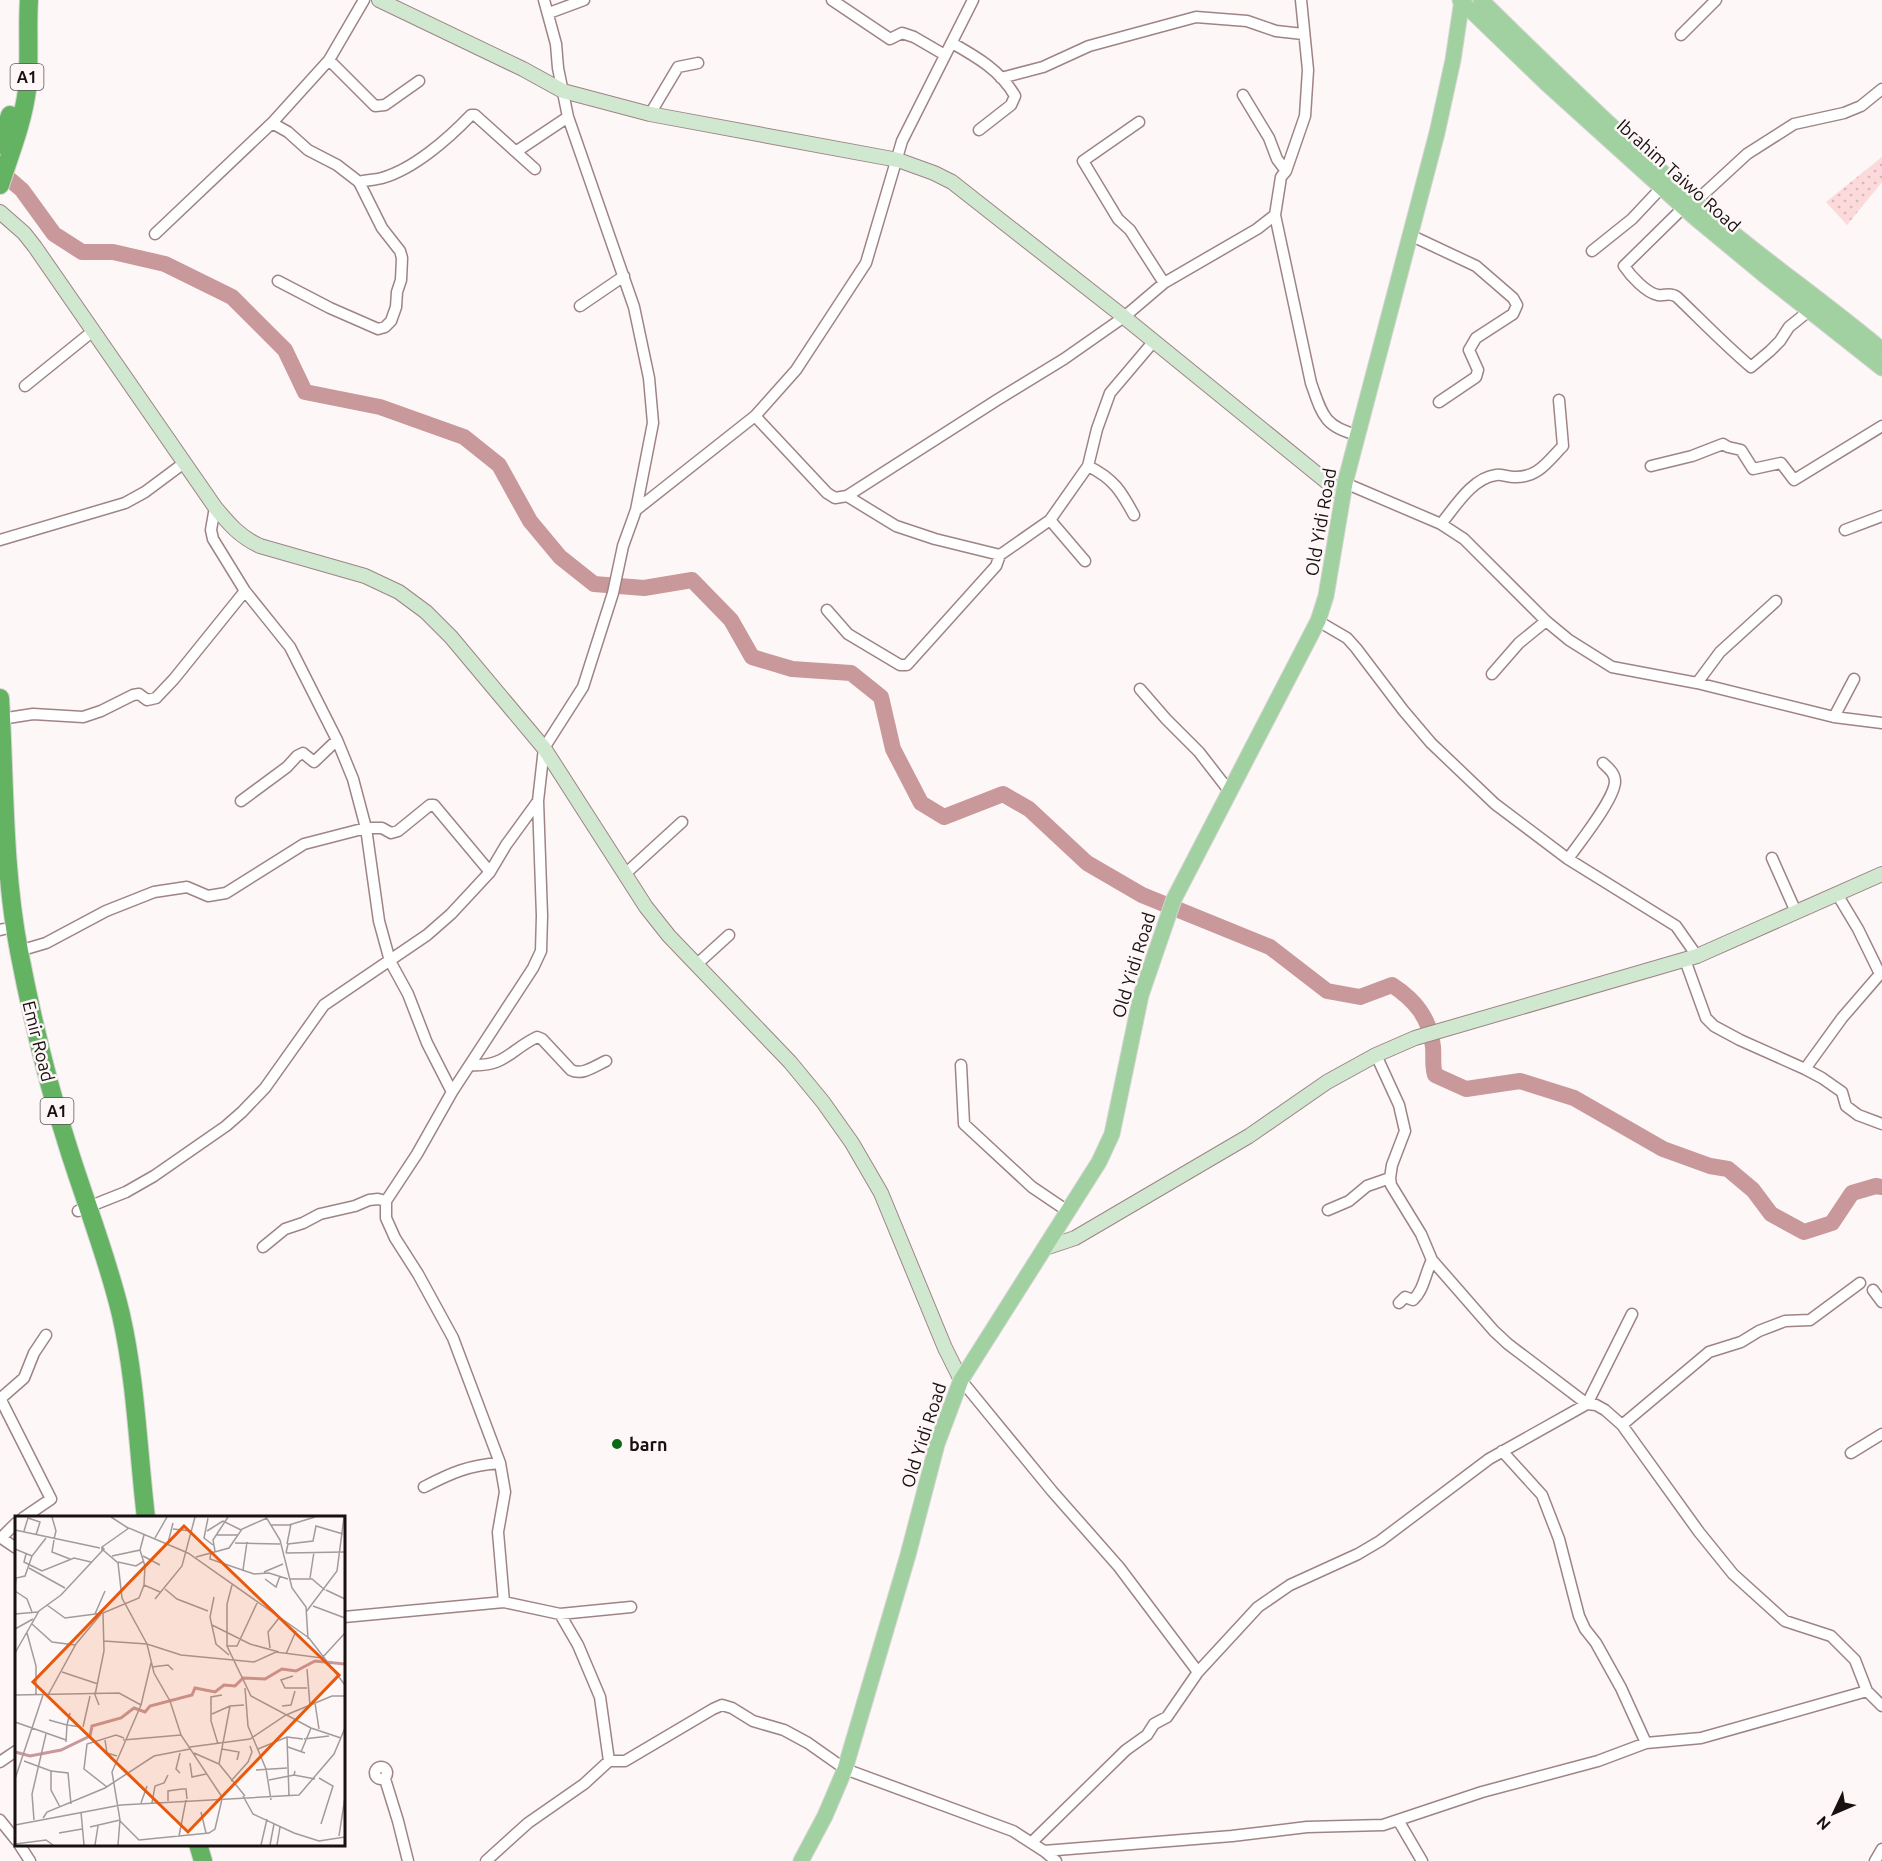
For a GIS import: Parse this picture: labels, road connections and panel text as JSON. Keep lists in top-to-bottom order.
{
  "streets": {
    "highway": ["A1", "Emir Road"],
    "main road": ["Ibrahim Taiwo Road", "Old Yidi Road"]
  },
  "crossings": [
    ["Ibrahim Taiwo Road", "Old Yidi Road"]
  ],
  "places": ["barn"],
  "north": "bottom left"
}
